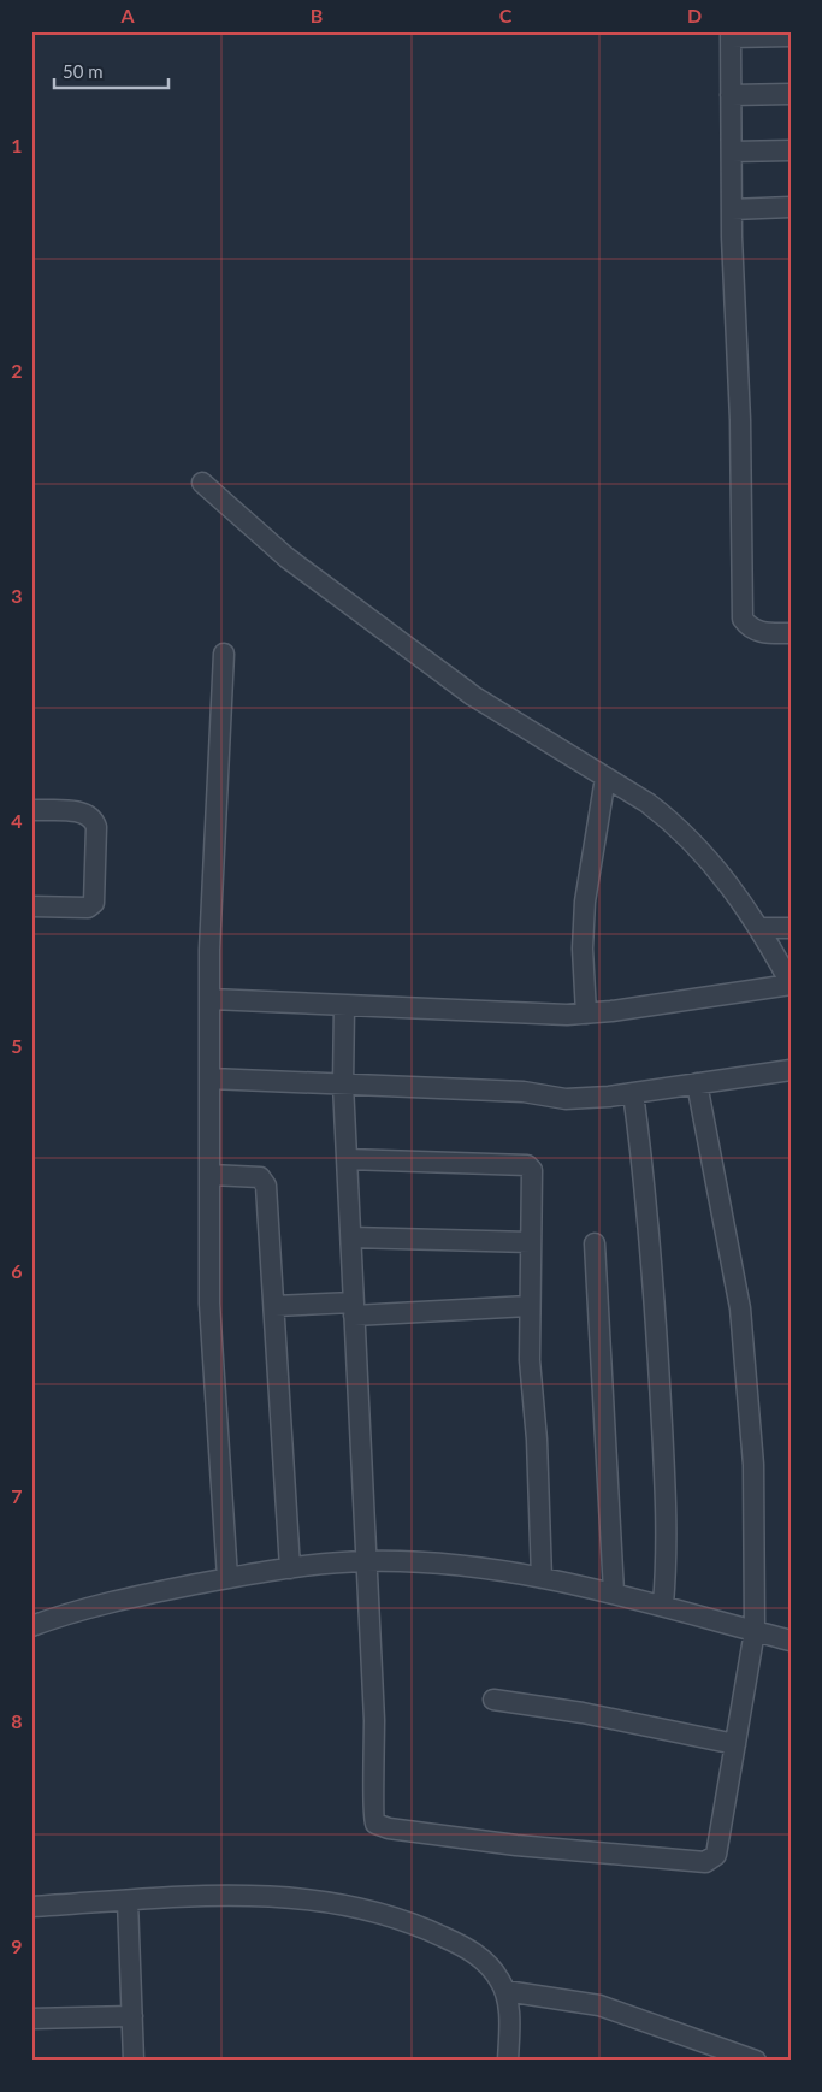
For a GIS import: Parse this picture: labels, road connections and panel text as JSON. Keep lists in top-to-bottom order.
{
  "scale_bar": "50 m",
  "grid": {
    "columns": [
      "A",
      "B",
      "C",
      "D"
    ],
    "rows": [
      "1",
      "2",
      "3",
      "4",
      "5",
      "6",
      "7",
      "8",
      "9"
    ]
  }
}
